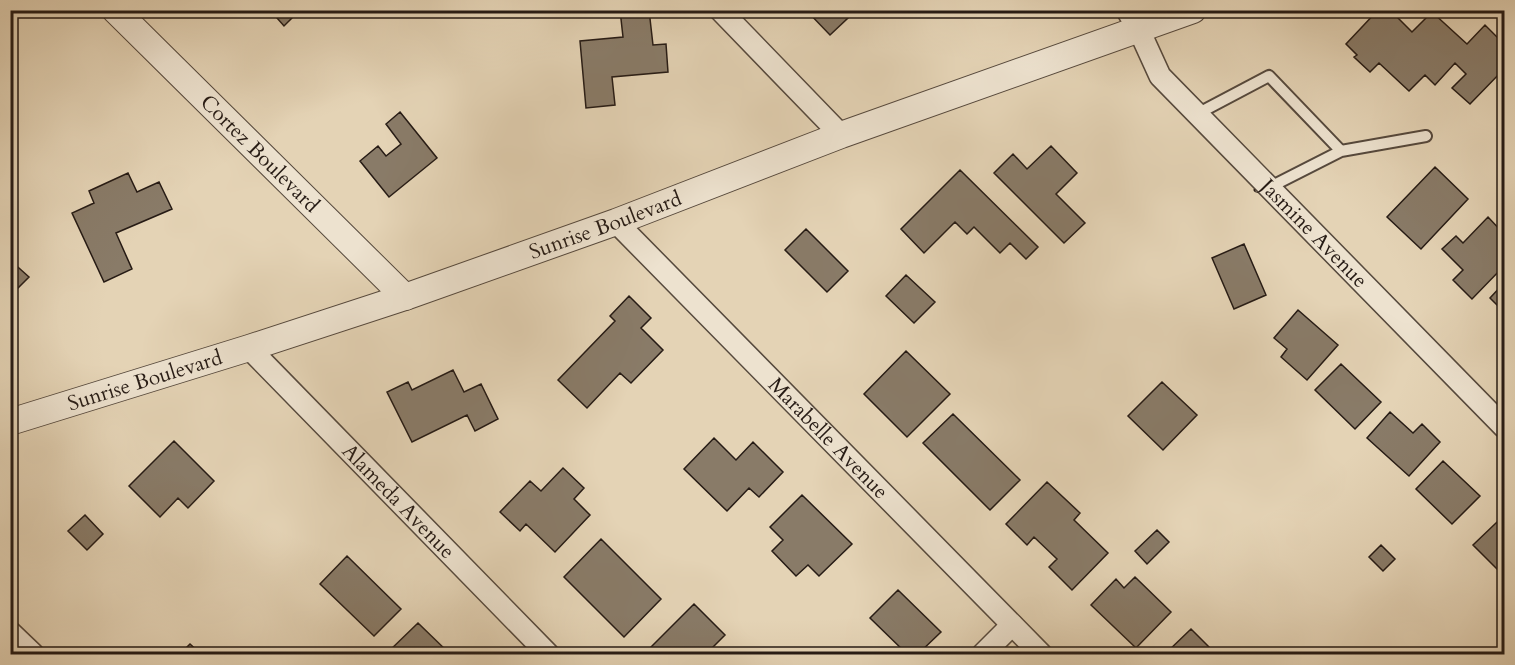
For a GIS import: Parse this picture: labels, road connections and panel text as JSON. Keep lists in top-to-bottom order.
{
  "streets": {
    "street": [
      "Cortez Boulevard",
      "Sunrise Boulevard",
      "Jasmine Avenue",
      "Marabelle Avenue",
      "Alameda Avenue"
    ]
  },
  "crossings": [
    ["Cortez Boulevard", "Sunrise Boulevard"],
    ["Sunrise Boulevard", "Jasmine Avenue"],
    ["Sunrise Boulevard", "Marabelle Avenue"],
    ["Sunrise Boulevard", "Alameda Avenue"]
  ]
}
